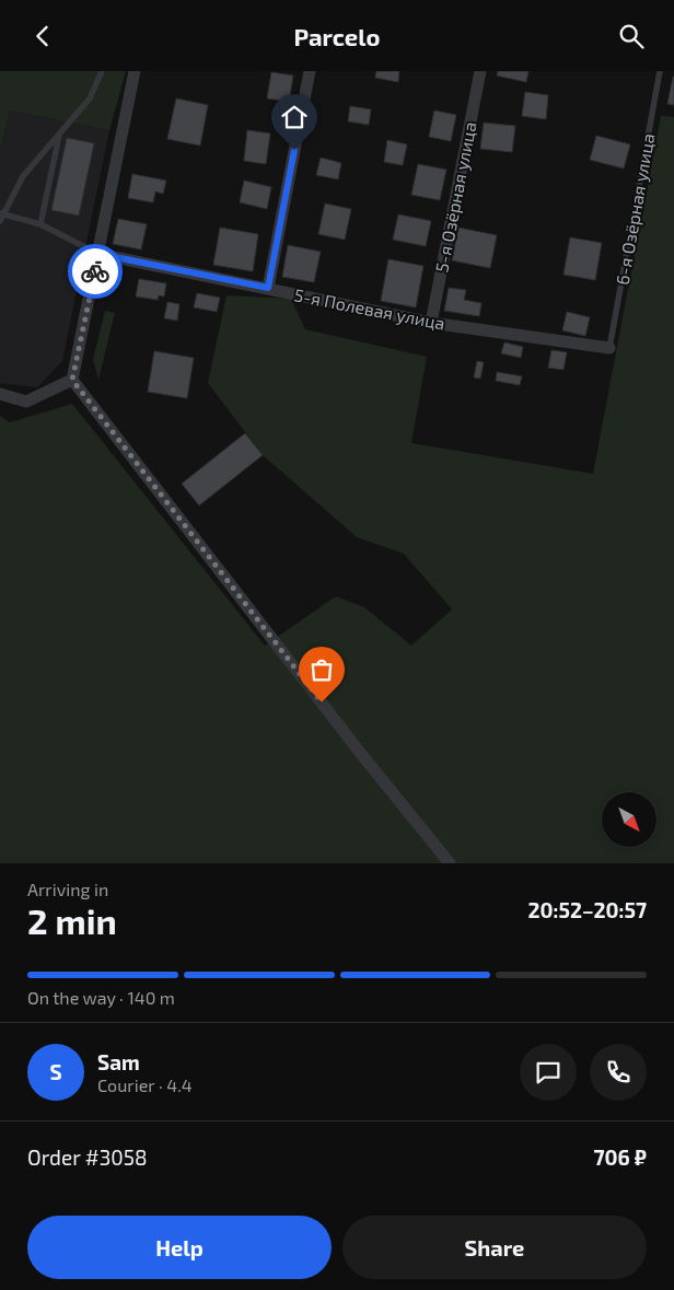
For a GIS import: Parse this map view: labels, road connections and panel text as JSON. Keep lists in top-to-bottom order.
{
  "streets": {
    "street": ["5-я Озёрная улица", "5-я Полевая улица"],
    "lane": ["6-я Озёрная улица"]
  },
  "crossings": [
    ["5-я Озёрная улица", "5-я Полевая улица"],
    ["6-я Озёрная улица", "5-я Полевая улица"]
  ],
  "north": "bottom right",
  "page": {
    "header": "Parcelo",
    "heading": ["2 min", "Arriving in", "20:52–20:57"],
    "panel": [
      "Sam",
      "Courier · 4.4",
      "Order #3058",
      "706 ₽"
    ],
    "bar": "On the way · 140 m",
    "round": "S",
    "buttons": ["Help", "Share"]
  }
}
